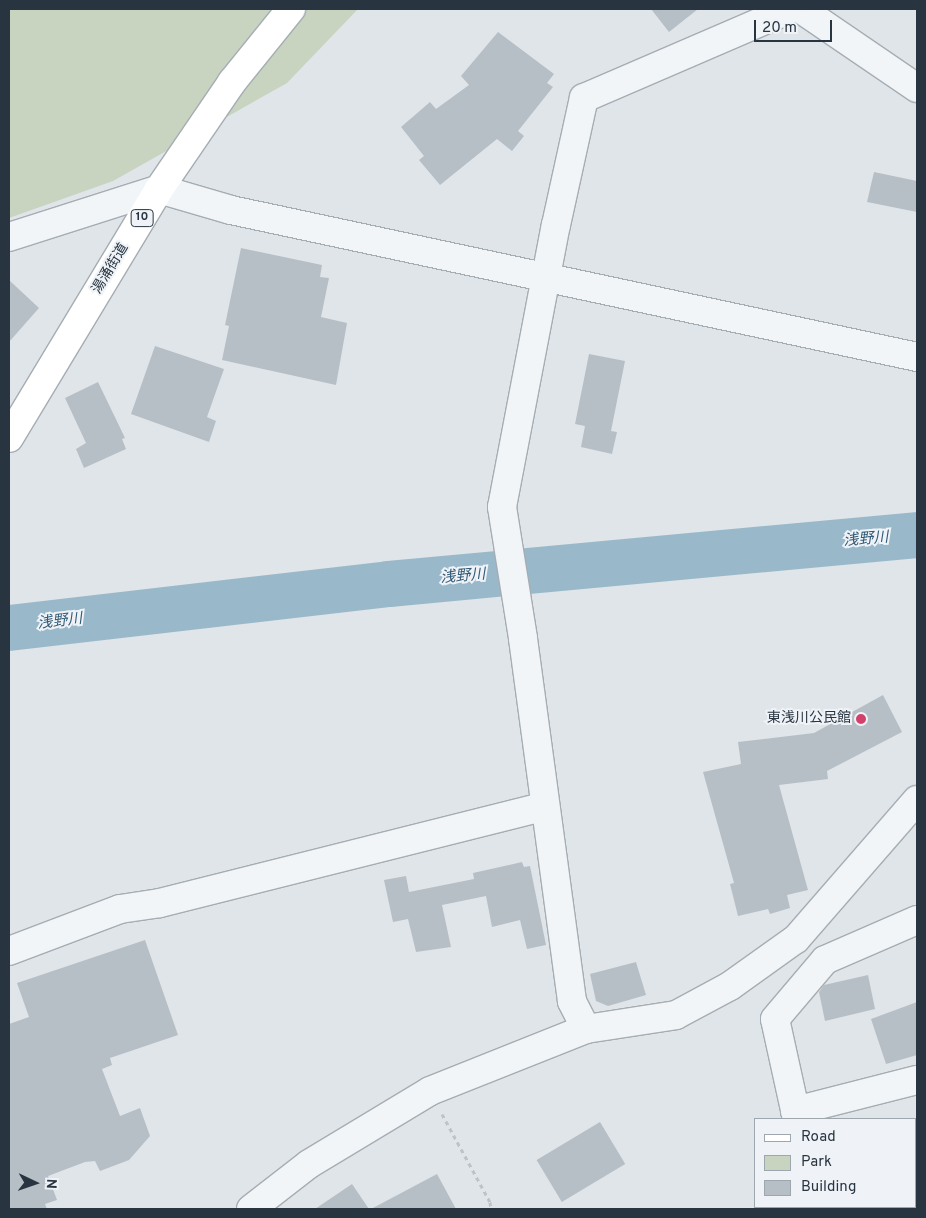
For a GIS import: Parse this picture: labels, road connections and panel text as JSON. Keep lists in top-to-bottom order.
{
  "streets": {
    "main road": ["10", "湯涌街道"]
  },
  "water": ["浅野川"],
  "places": ["東浅川公民館"],
  "legend": ["Road", "Park", "Building"],
  "scale_bar": "20 m",
  "north": "right"
}
